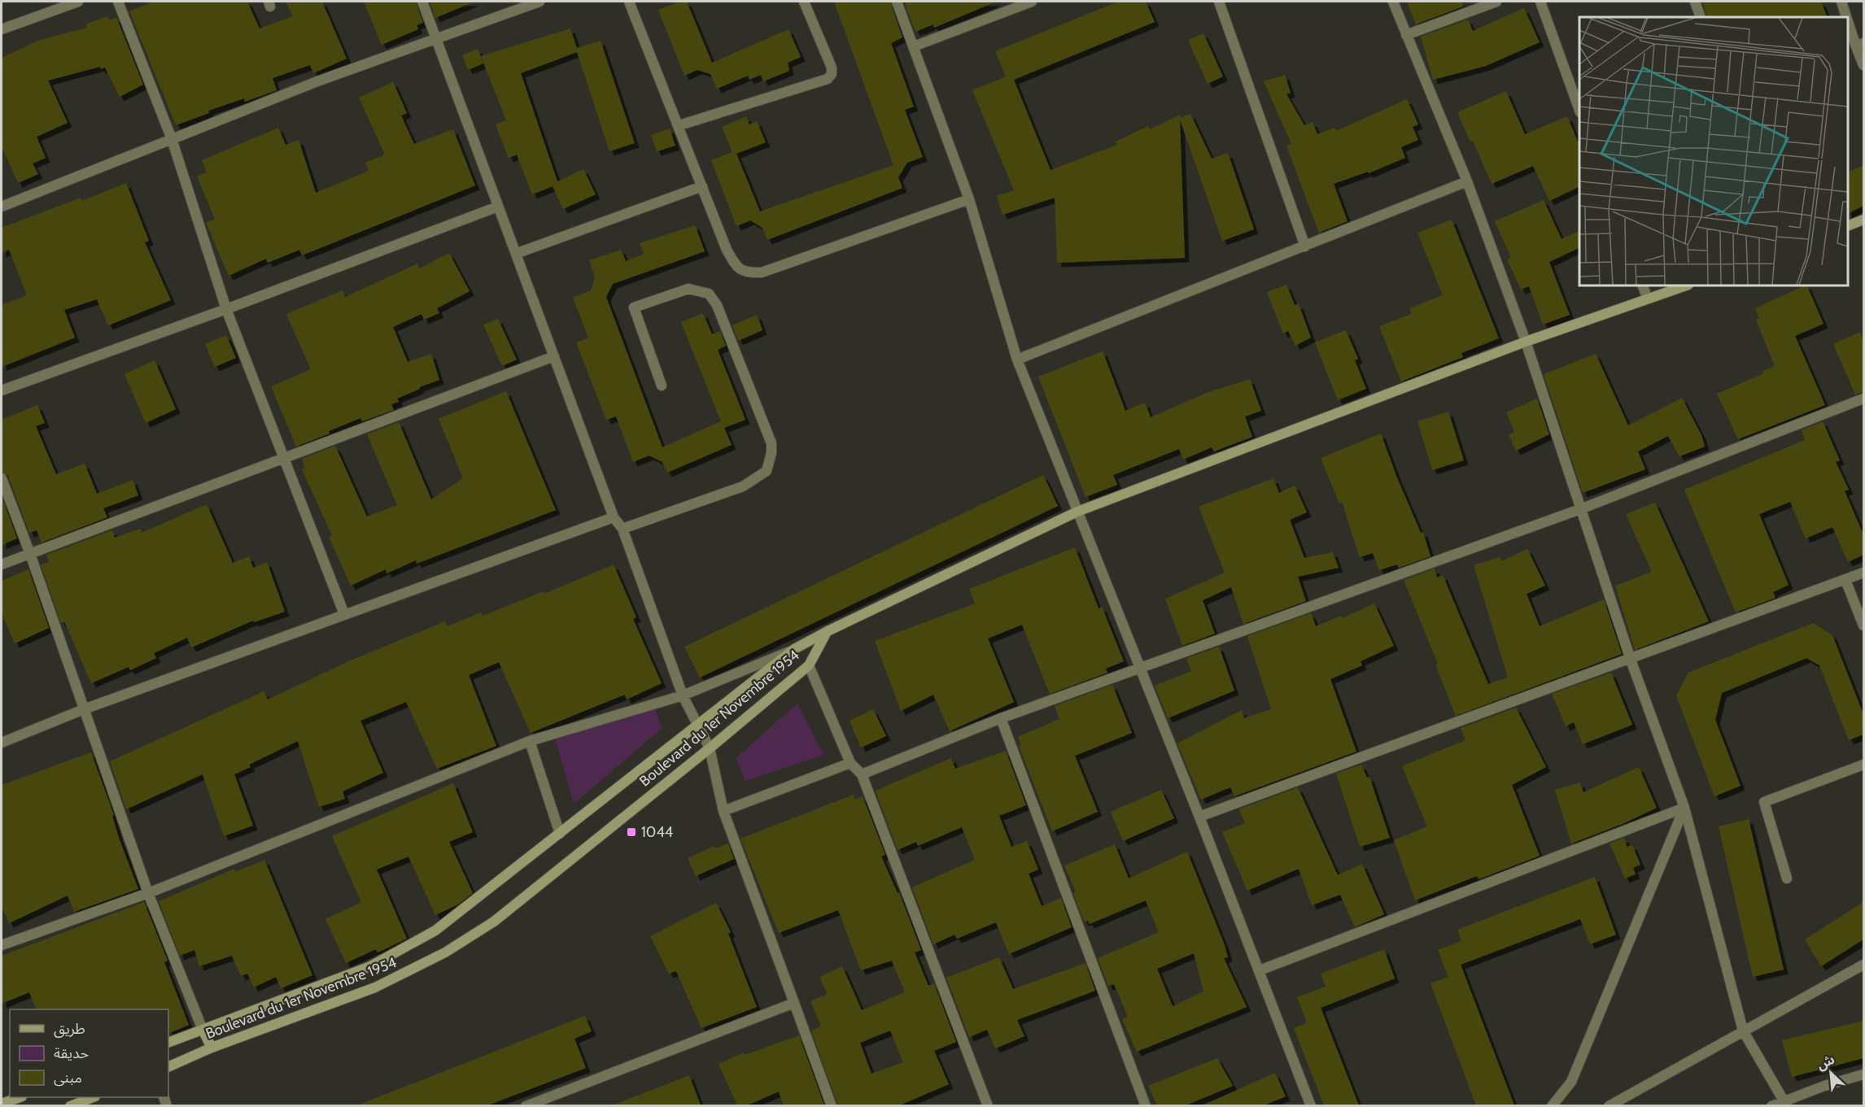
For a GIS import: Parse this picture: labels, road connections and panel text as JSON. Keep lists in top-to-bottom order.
{
  "streets": {
    "main road": ["Boulevard du 1er Novembre 1954"]
  },
  "places": {
    "transit": ["1044"]
  },
  "legend": ["طريق", "حديقة", "مبنى"],
  "north": "top left"
}
